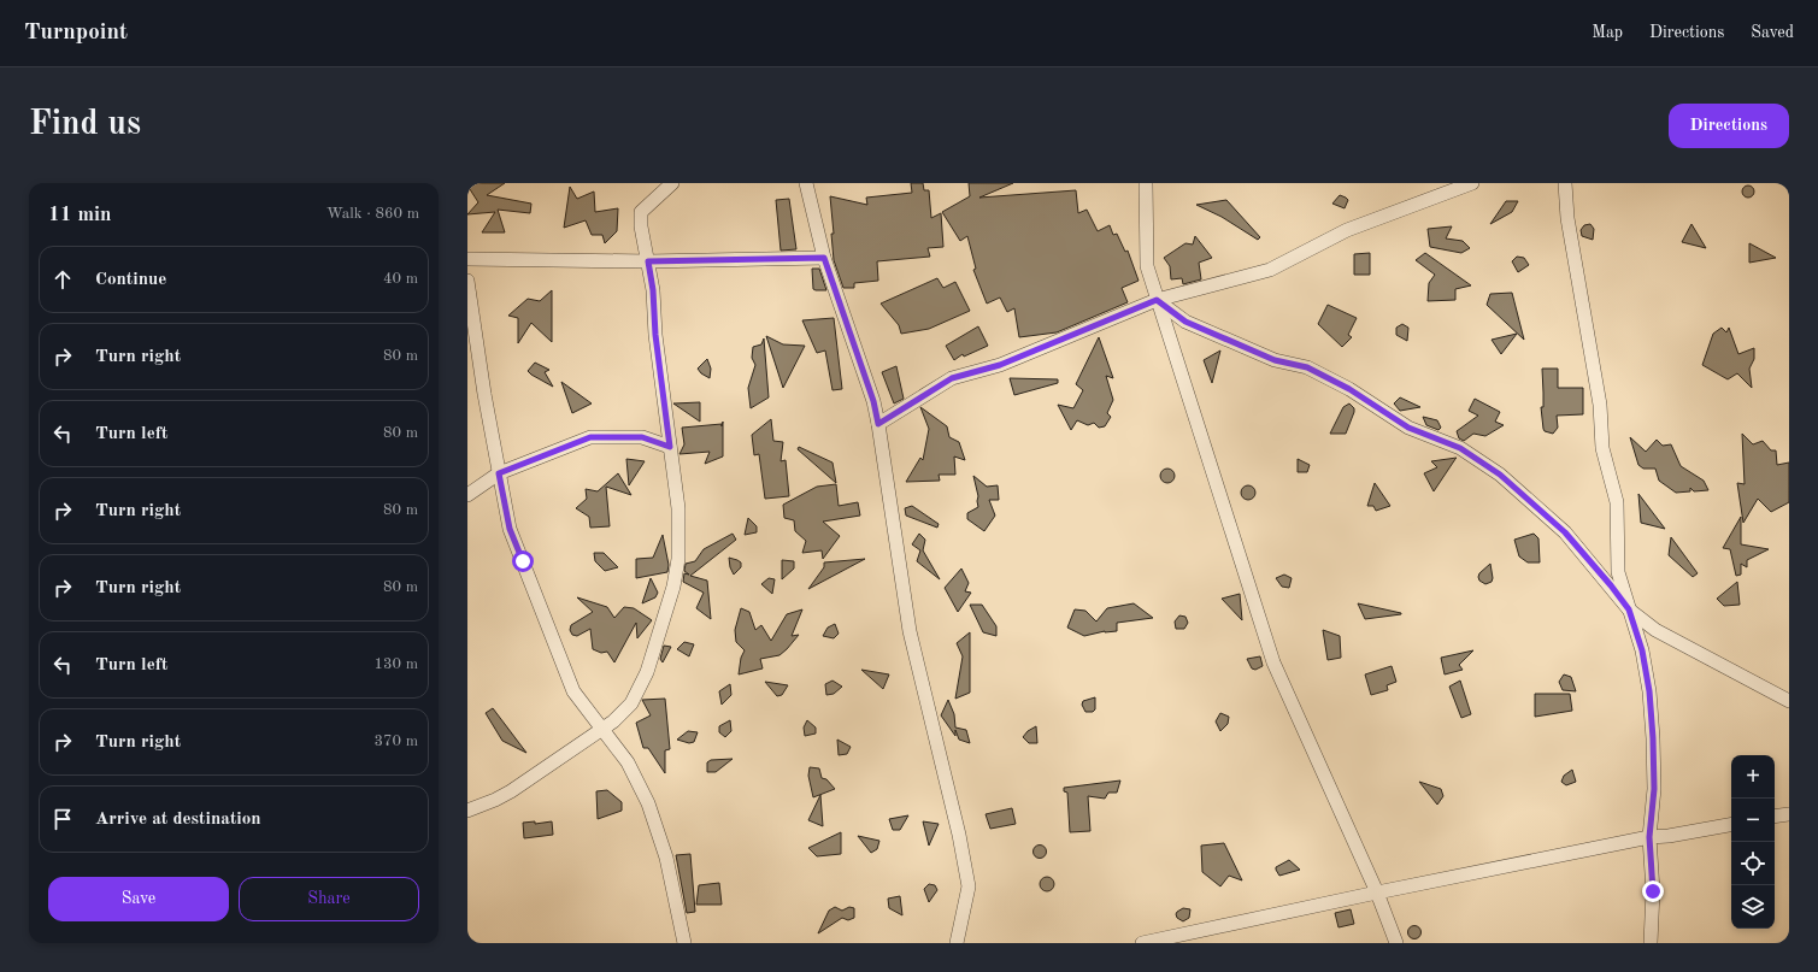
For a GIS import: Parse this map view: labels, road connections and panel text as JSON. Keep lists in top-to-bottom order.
{
  "page": {
    "header": "Turnpoint",
    "nav": ["Map", "Directions", "Saved"],
    "buttons": [
      "Directions",
      ["Save", "Share"]
    ],
    "title": "Find us",
    "heading": ["11 min", "Walk · 860 m"],
    "list": [
      ["Continue", "40 m"],
      ["Turn right", "80 m"],
      ["Turn left", "80 m"],
      ["Turn right", "80 m"],
      ["Turn right", "80 m"],
      ["Turn left", "130 m"],
      ["Turn right", "370 m"],
      "Arrive at destination"
    ],
    "map_buttons": ["+", "−"]
  }
}
